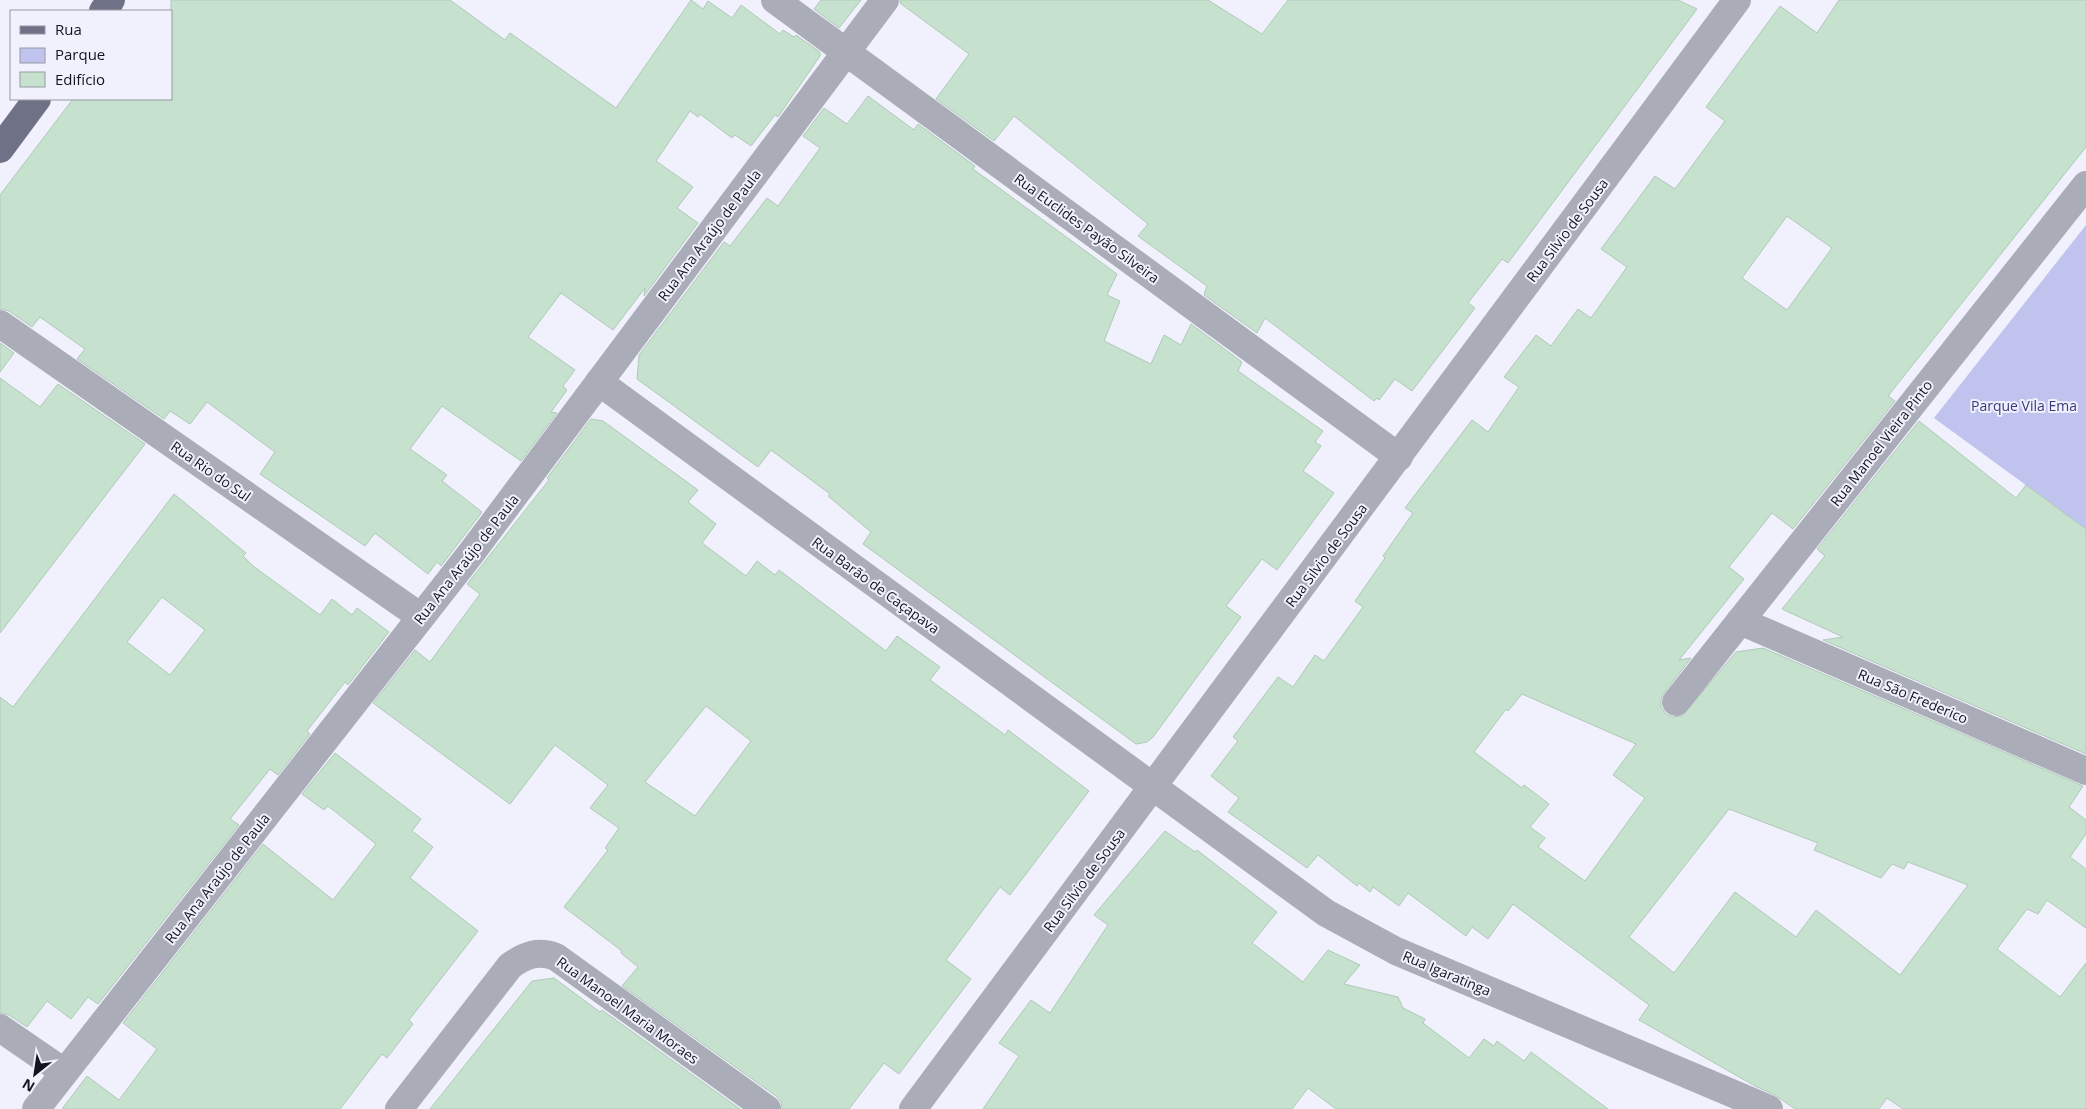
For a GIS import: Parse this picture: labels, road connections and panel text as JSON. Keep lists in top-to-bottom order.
{
  "streets": {
    "street": [
      "Rua Euclides Payão Silveira",
      "Rua Silvio de Sousa",
      "Rua Ana Araújo de Paula",
      "Rua Manoel Vieira Pinto",
      "Rua Rio do Sul",
      "Rua Barão de Caçapava",
      "Rua São Frederico",
      "Rua Igaratinga",
      "Rua Manoel Maria Moraes"
    ]
  },
  "crossings": [
    ["Rua Euclides Payão Silveira", "Rua Silvio de Sousa"],
    ["Rua Euclides Payão Silveira", "Rua Ana Araújo de Paula"],
    ["Rua Silvio de Sousa", "Rua Barão de Caçapava"],
    ["Rua Silvio de Sousa", "Rua Igaratinga"],
    ["Rua Ana Araújo de Paula", "Rua Rio do Sul"],
    ["Rua Ana Araújo de Paula", "Rua Barão de Caçapava"],
    ["Rua Manoel Vieira Pinto", "Rua São Frederico"],
    ["Rua Barão de Caçapava", "Rua Igaratinga"]
  ],
  "parks": ["Parque Vila Ema"],
  "legend": ["Rua", "Parque", "Edifício"],
  "north": "bottom left"
}
